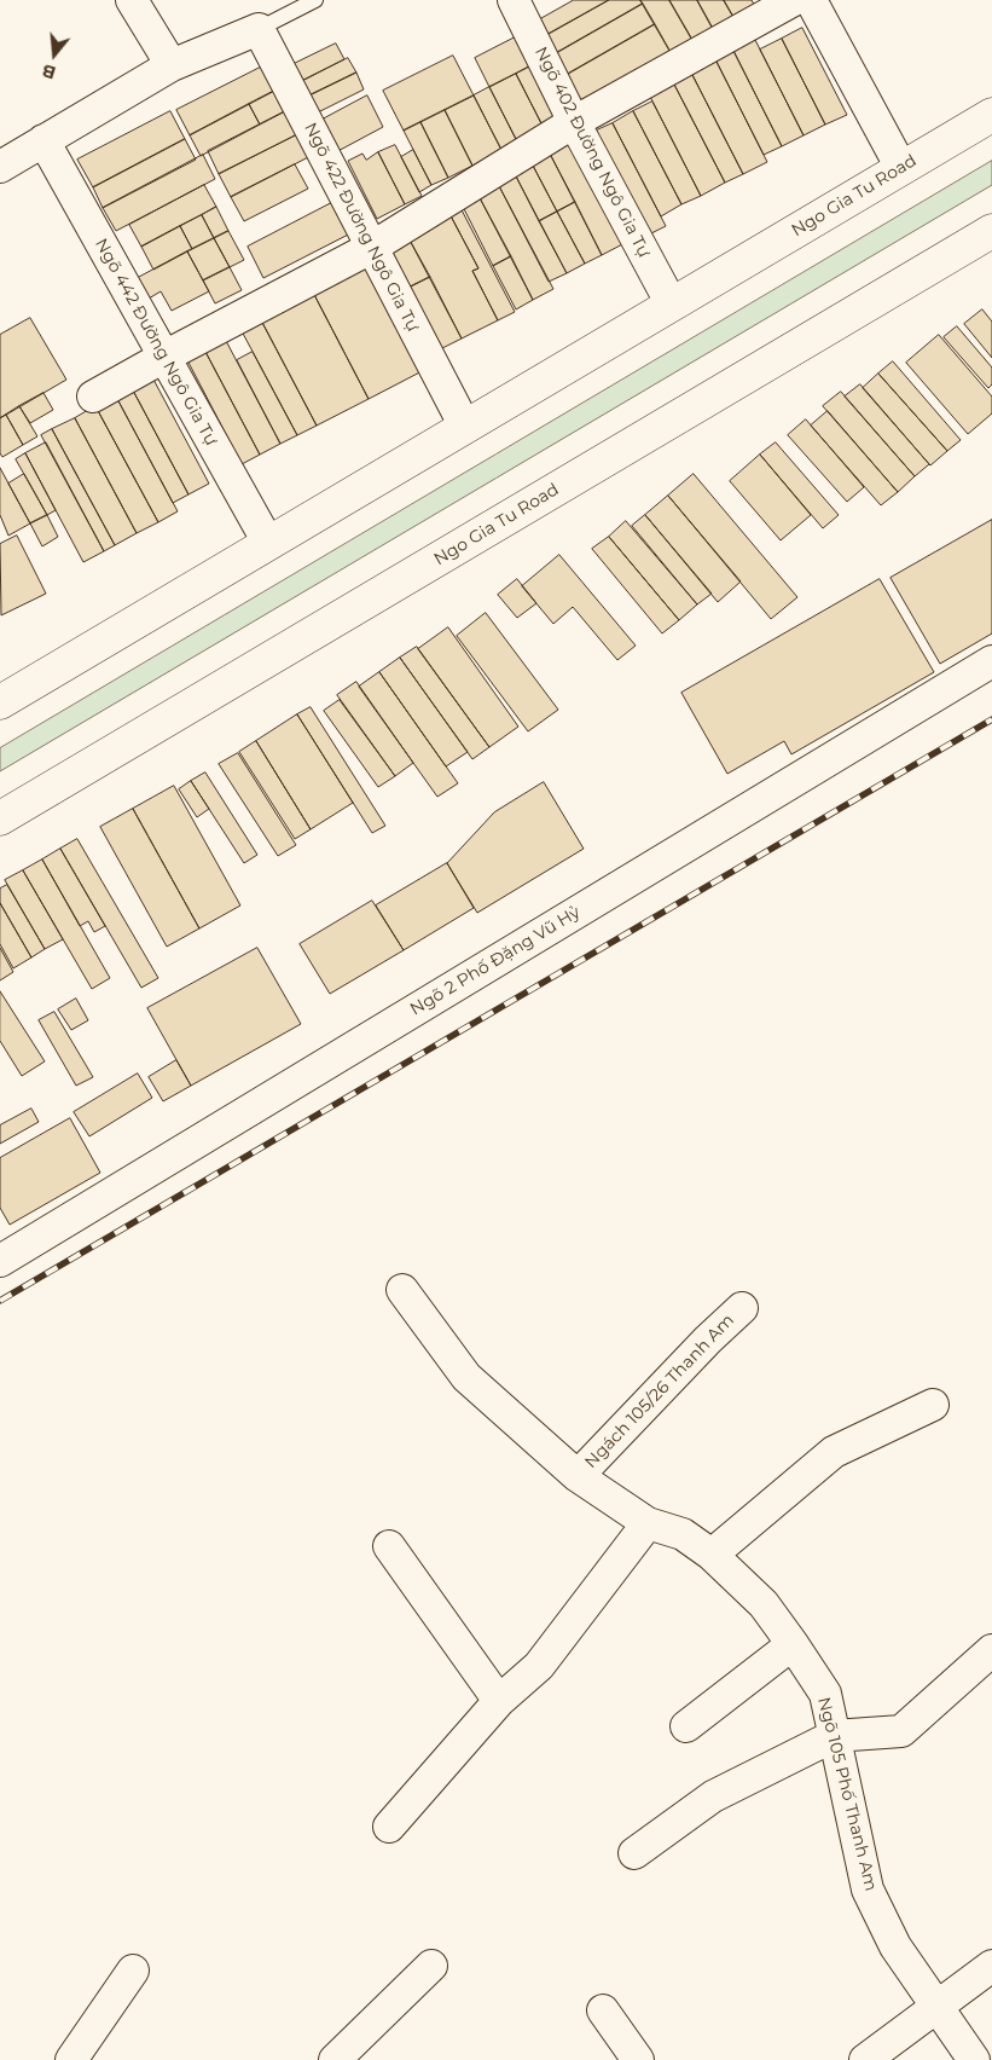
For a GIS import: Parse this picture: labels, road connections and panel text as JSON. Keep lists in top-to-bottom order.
{
  "streets": {
    "main road": ["Ngo Gia Tu Road"],
    "street": [
      "Ngõ 402 Đường Ngô Gia Tự",
      "Ngõ 422 Đường Ngô Gia Tự",
      "Ngõ 442 Đường Ngô Gia Tự",
      "Ngõ 2 Phố Đặng Vũ Hỷ",
      "Ngách 105/26 Thanh Am",
      "Ngõ 105 Phố Thanh Am"
    ]
  },
  "crossings": [
    ["Ngõ 402 Đường Ngô Gia Tự", "Ngo Gia Tu Road"],
    ["Ngo Gia Tu Road", "Ngõ 422 Đường Ngô Gia Tự"],
    ["Ngo Gia Tu Road", "Ngõ 442 Đường Ngô Gia Tự"],
    ["Ngách 105/26 Thanh Am", "Ngõ 105 Phố Thanh Am"]
  ],
  "north": "bottom"
}
